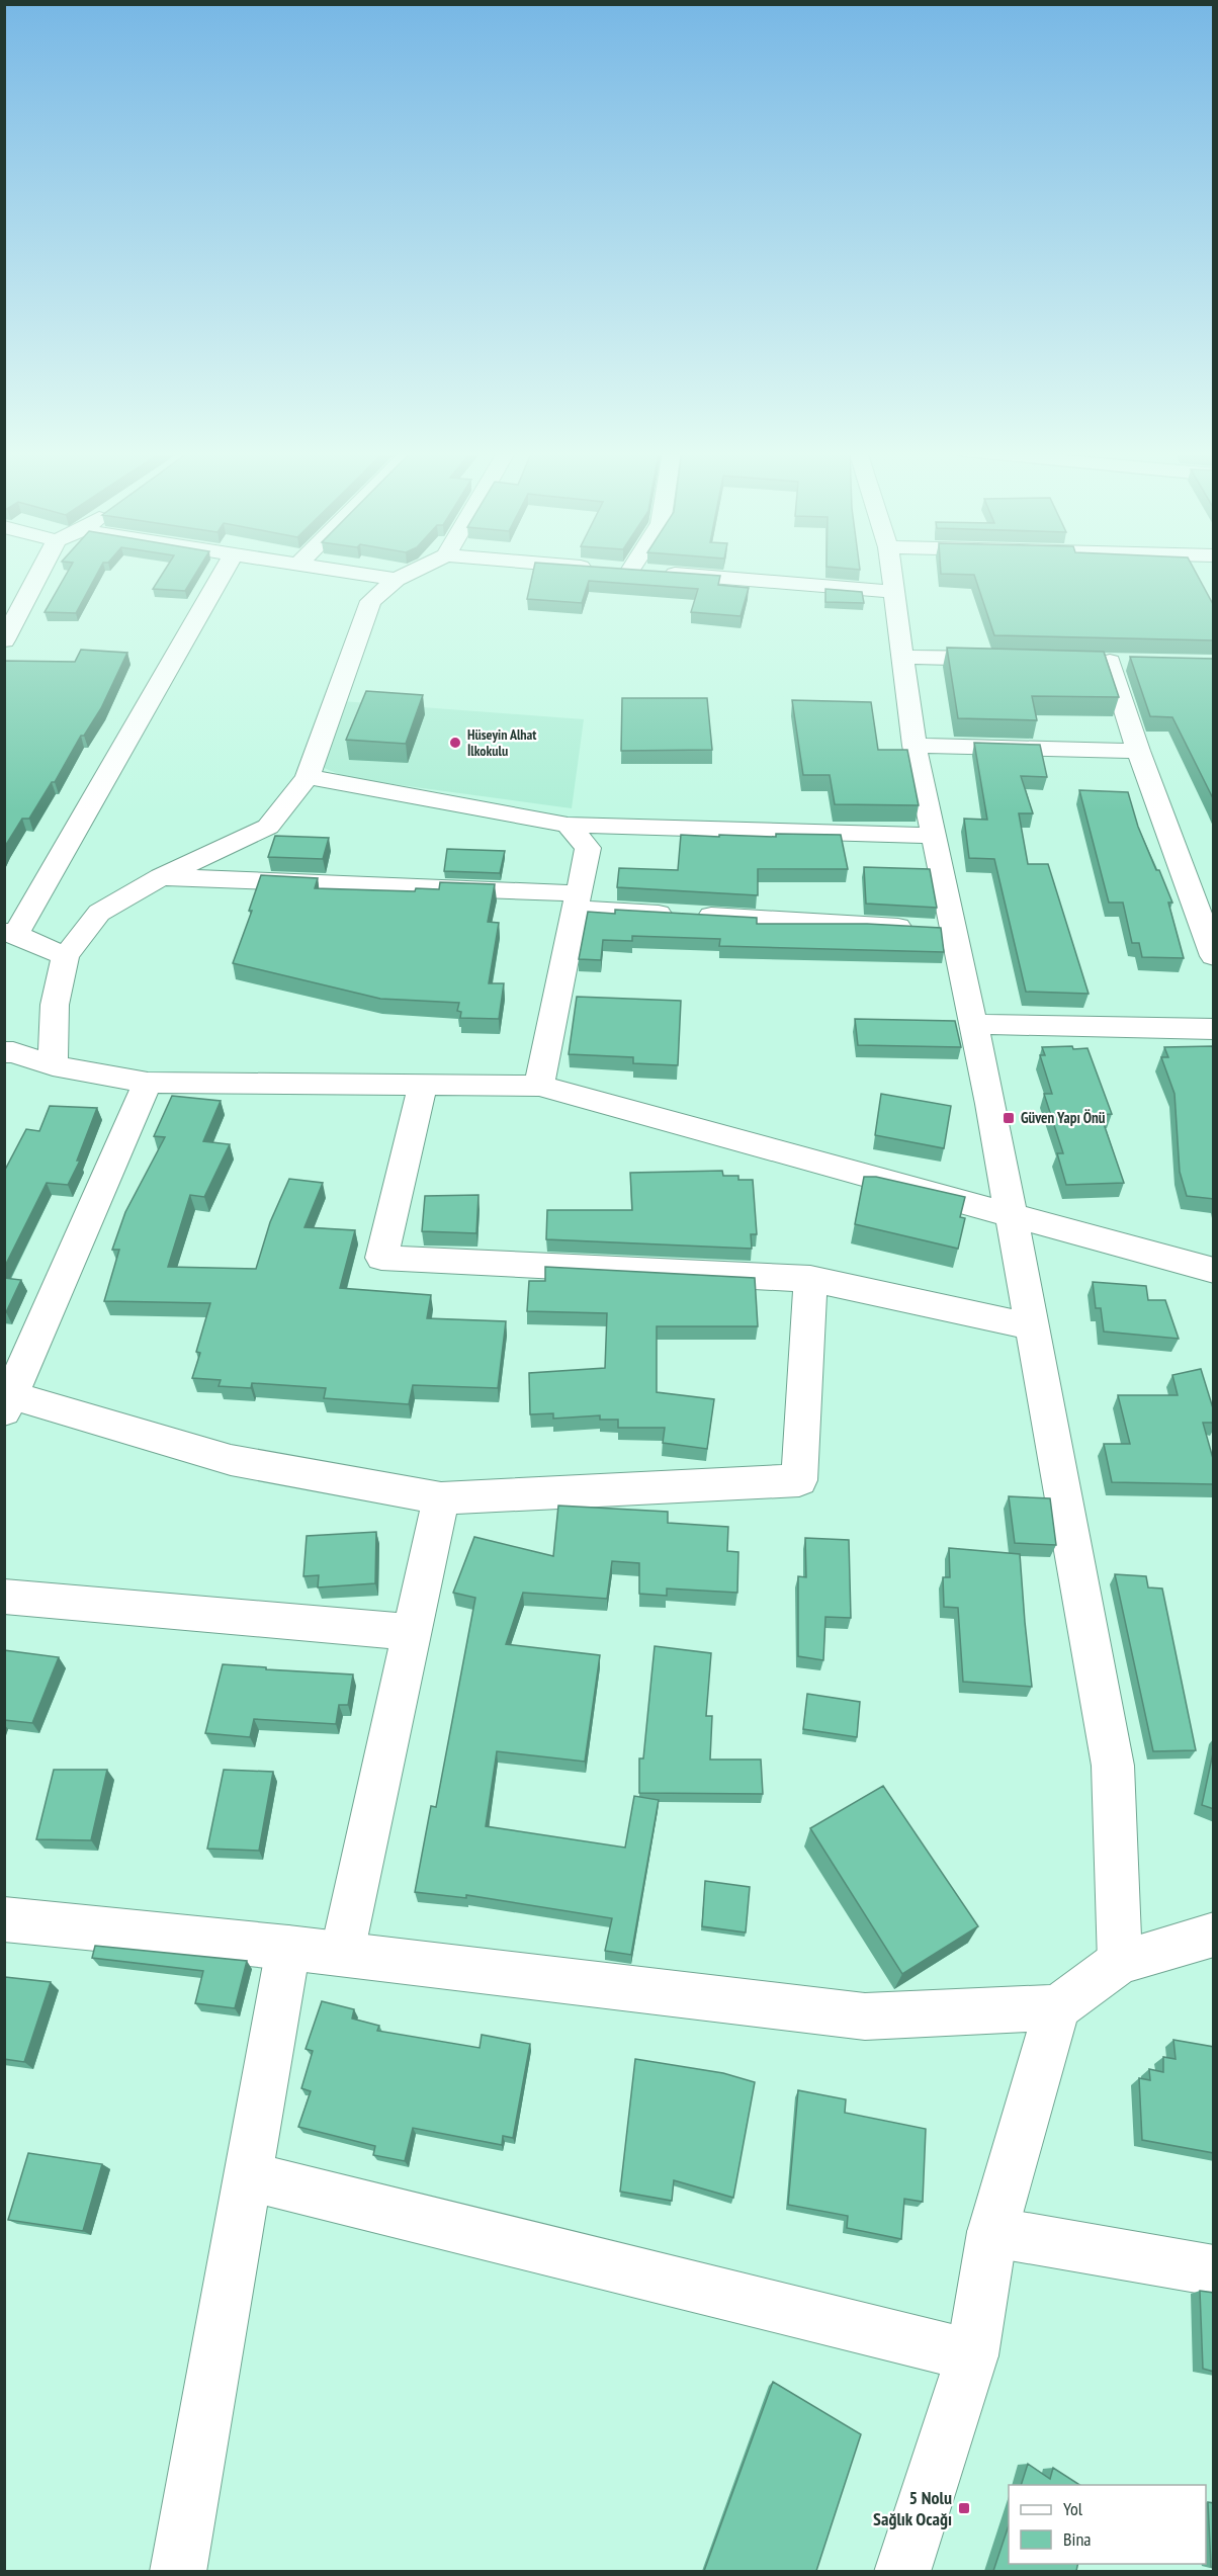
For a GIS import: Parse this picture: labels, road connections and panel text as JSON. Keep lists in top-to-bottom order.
{
  "places": {
    "other": ["Hüseyin Alhat İlkokulu"],
    "transit": ["Güven Yapı Önü", "5 Nolu Sağlık Ocağı"]
  },
  "legend": ["Yol", "Bina"]
}
